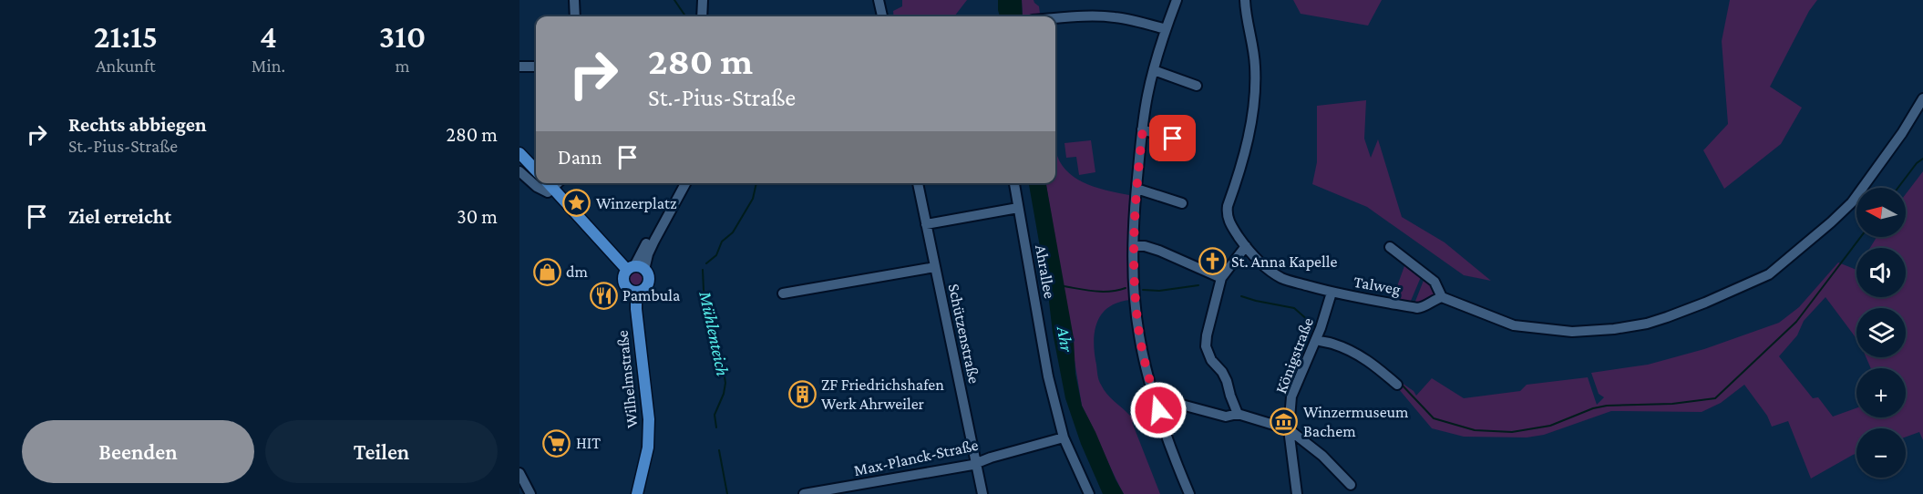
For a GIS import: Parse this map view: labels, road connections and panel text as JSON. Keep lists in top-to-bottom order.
{
  "streets": {
    "main road": ["Wilhelmstraße"],
    "street": [
      "Ahrallee",
      "Talweg",
      "Schützenstraße",
      "Königstraße",
      "Max-Planck-Straße"
    ]
  },
  "crossings": [
    ["Ahrallee", "Max-Planck-Straße"],
    ["Talweg", "Königstraße"],
    ["Schützenstraße", "Max-Planck-Straße"]
  ],
  "water": ["Mühlenteich", "Ahr"],
  "places": {
    "place": ["Winzerplatz"],
    "church": ["St. Anna Kapelle"],
    "shop": ["dm"],
    "restaurant": ["Pambula"],
    "building": ["ZF Friedrichshafen Werk Ahrweiler"],
    "museum": ["Winzermuseum Bachem"],
    "supermarket": ["HIT"]
  },
  "north": "left",
  "page": {
    "eta": [
      "21:15",
      "Ankunft",
      "4",
      "Min.",
      "310",
      "m"
    ],
    "turn": ["280 m", "St.-Pius-Straße"],
    "list": [
      {
        "name": "Rechts abbiegen",
        "note": "St.-Pius-Straße",
        "value": "280 m"
      },
      {
        "name": "Ziel erreicht",
        "value": "30 m"
      }
    ],
    "then": "Dann",
    "map_buttons": ["+", "−"],
    "buttons": ["Beenden", "Teilen"]
  }
}
